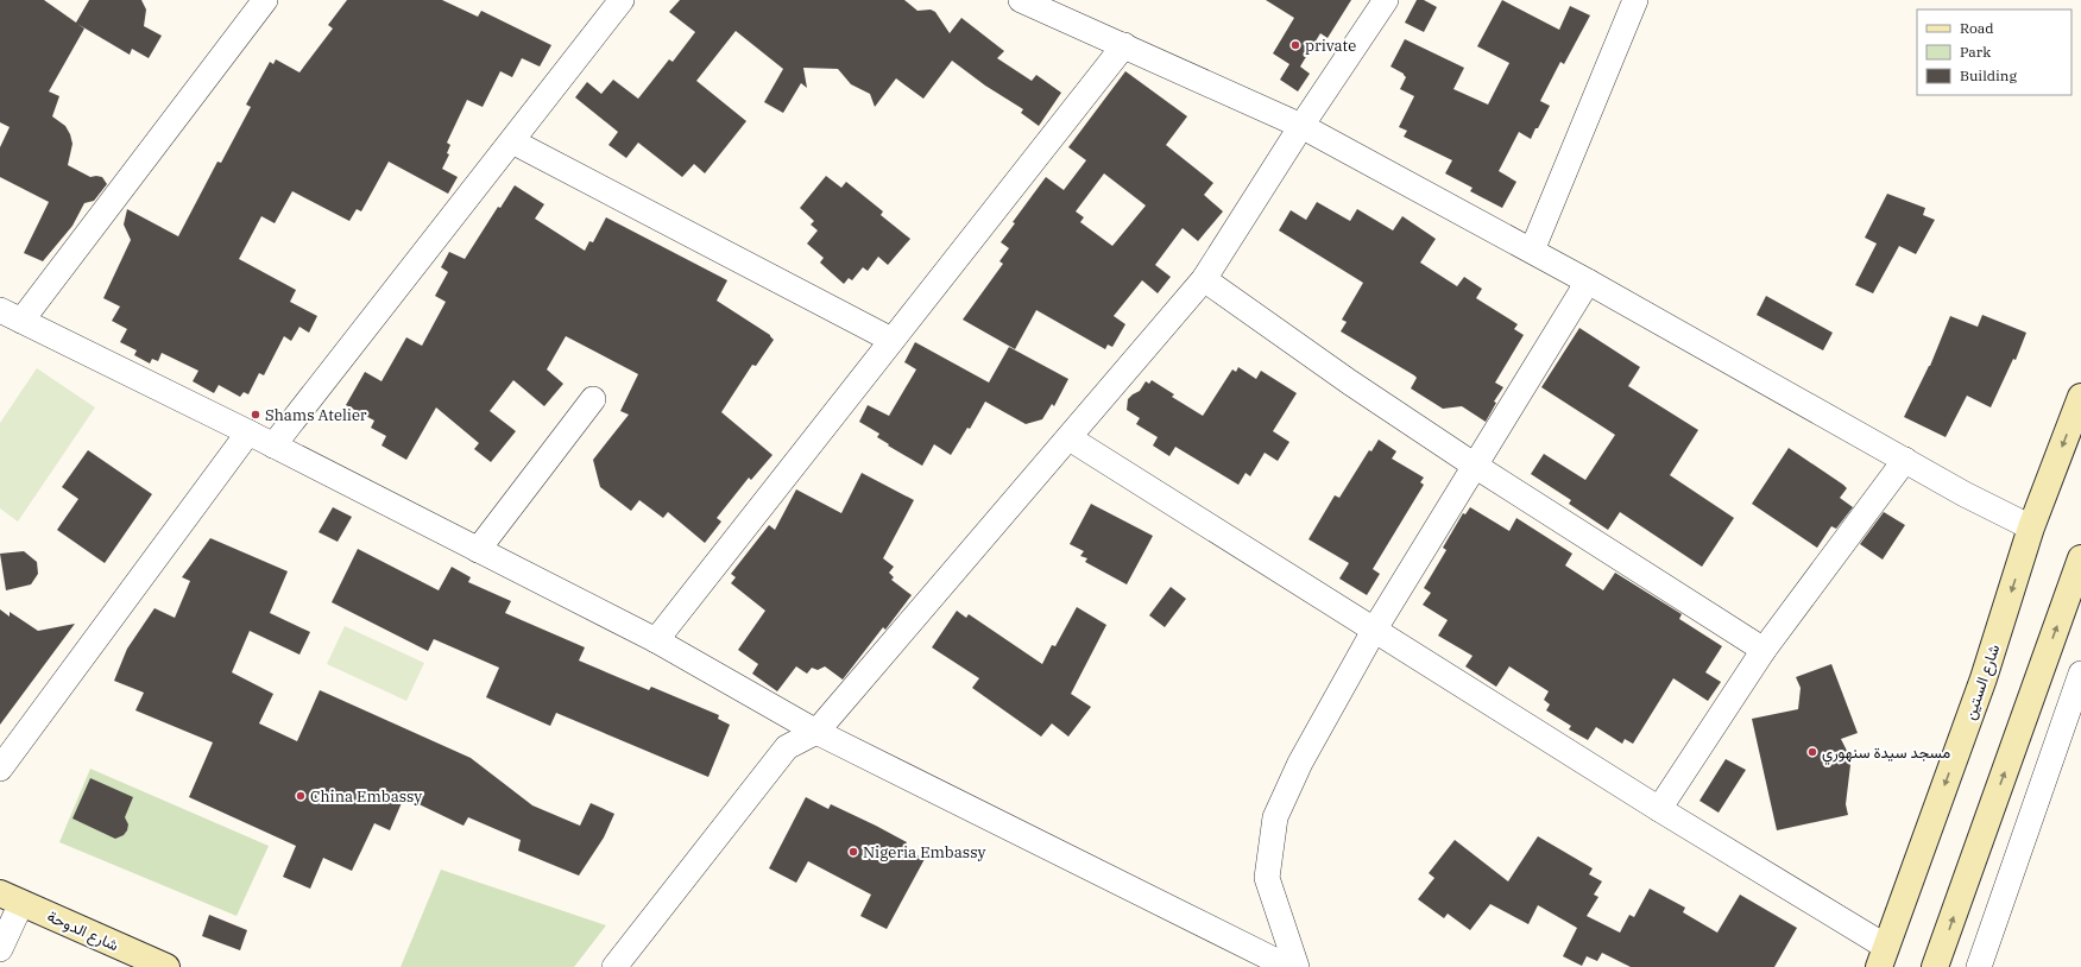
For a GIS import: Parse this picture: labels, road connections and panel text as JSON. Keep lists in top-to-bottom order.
{
  "streets": {
    "main road": ["شارع الستين", "شارع الدوحة"]
  },
  "places": [
    "private",
    "Shams Atelier",
    "مسجد سيدة سنهوري",
    "China Embassy",
    "Nigeria Embassy"
  ],
  "legend": ["Road", "Park", "Building"]
}
